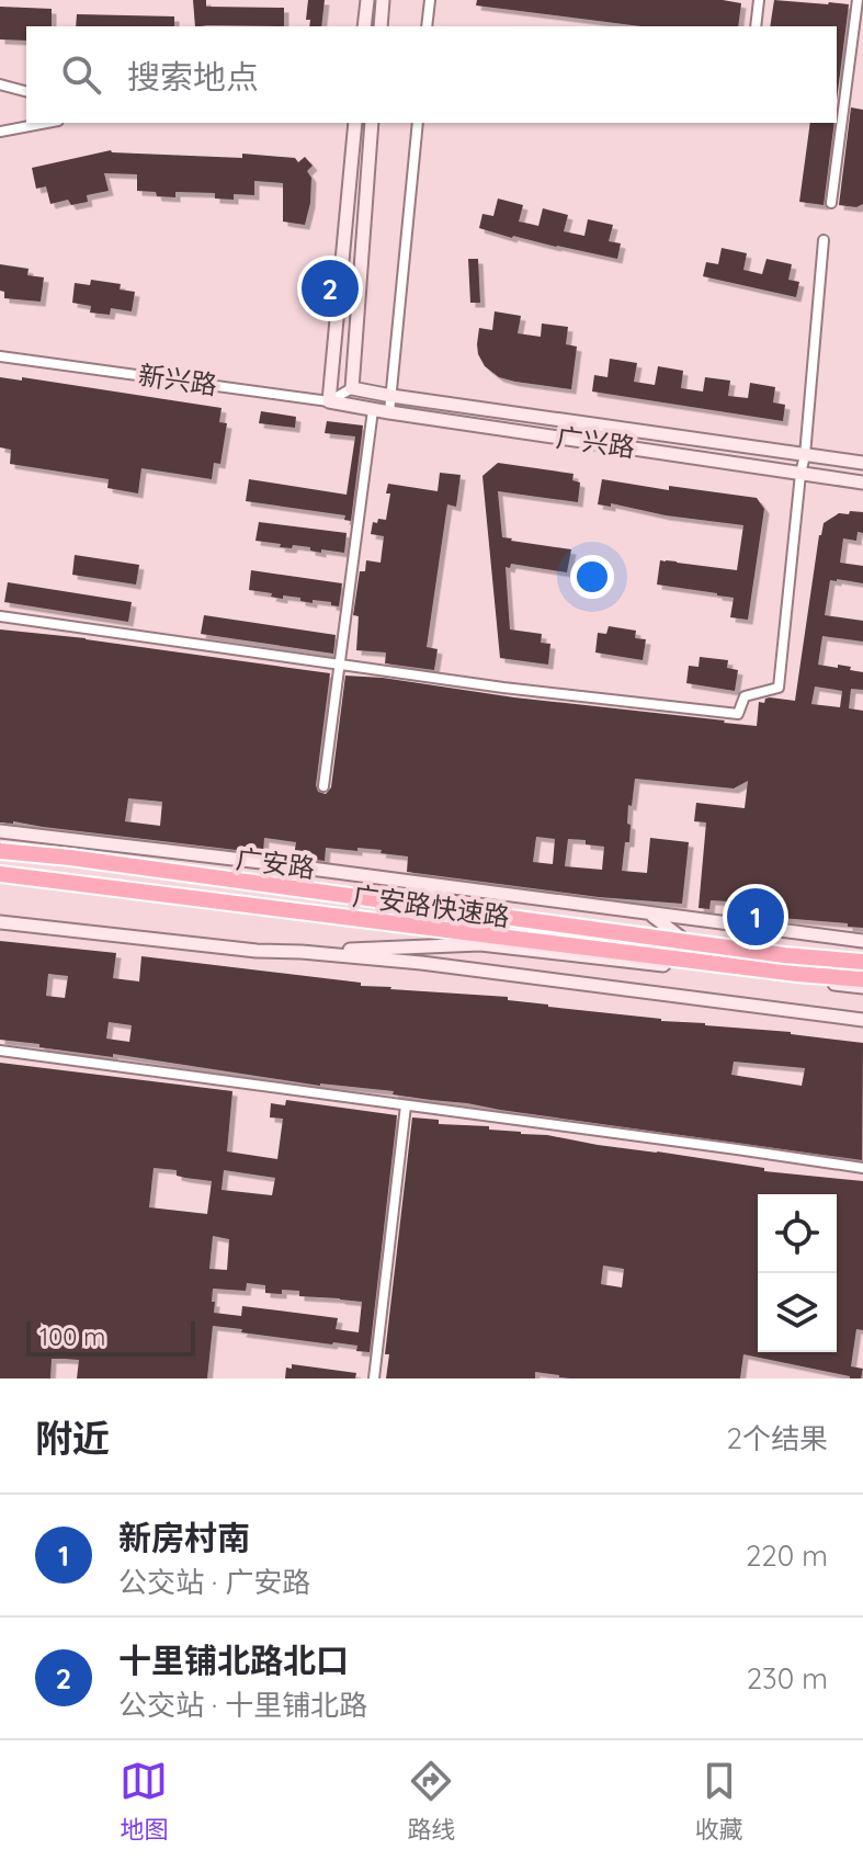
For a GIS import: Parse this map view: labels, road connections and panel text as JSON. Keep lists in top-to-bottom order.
{
  "streets": {
    "highway": ["广安路快速路"],
    "main road": ["广兴路", "广安路"],
    "street": ["新兴路"]
  },
  "crossings": [
    ["新兴路", "广兴路"]
  ],
  "scale_bar": "100 m",
  "page": {
    "search": "搜索地点",
    "pins": ["2", "1"],
    "scale": "100 m",
    "heading": ["附近", "2个结果"],
    "list": [
      {
        "mark": "1",
        "name": "新房村南",
        "note": "公交站 · 广安路",
        "value": "220 m"
      },
      {
        "mark": "2",
        "name": "十里铺北路北口",
        "note": "公交站 · 十里铺北路",
        "value": "230 m"
      }
    ],
    "nav": ["地图", "路线", "收藏"]
  }
}
